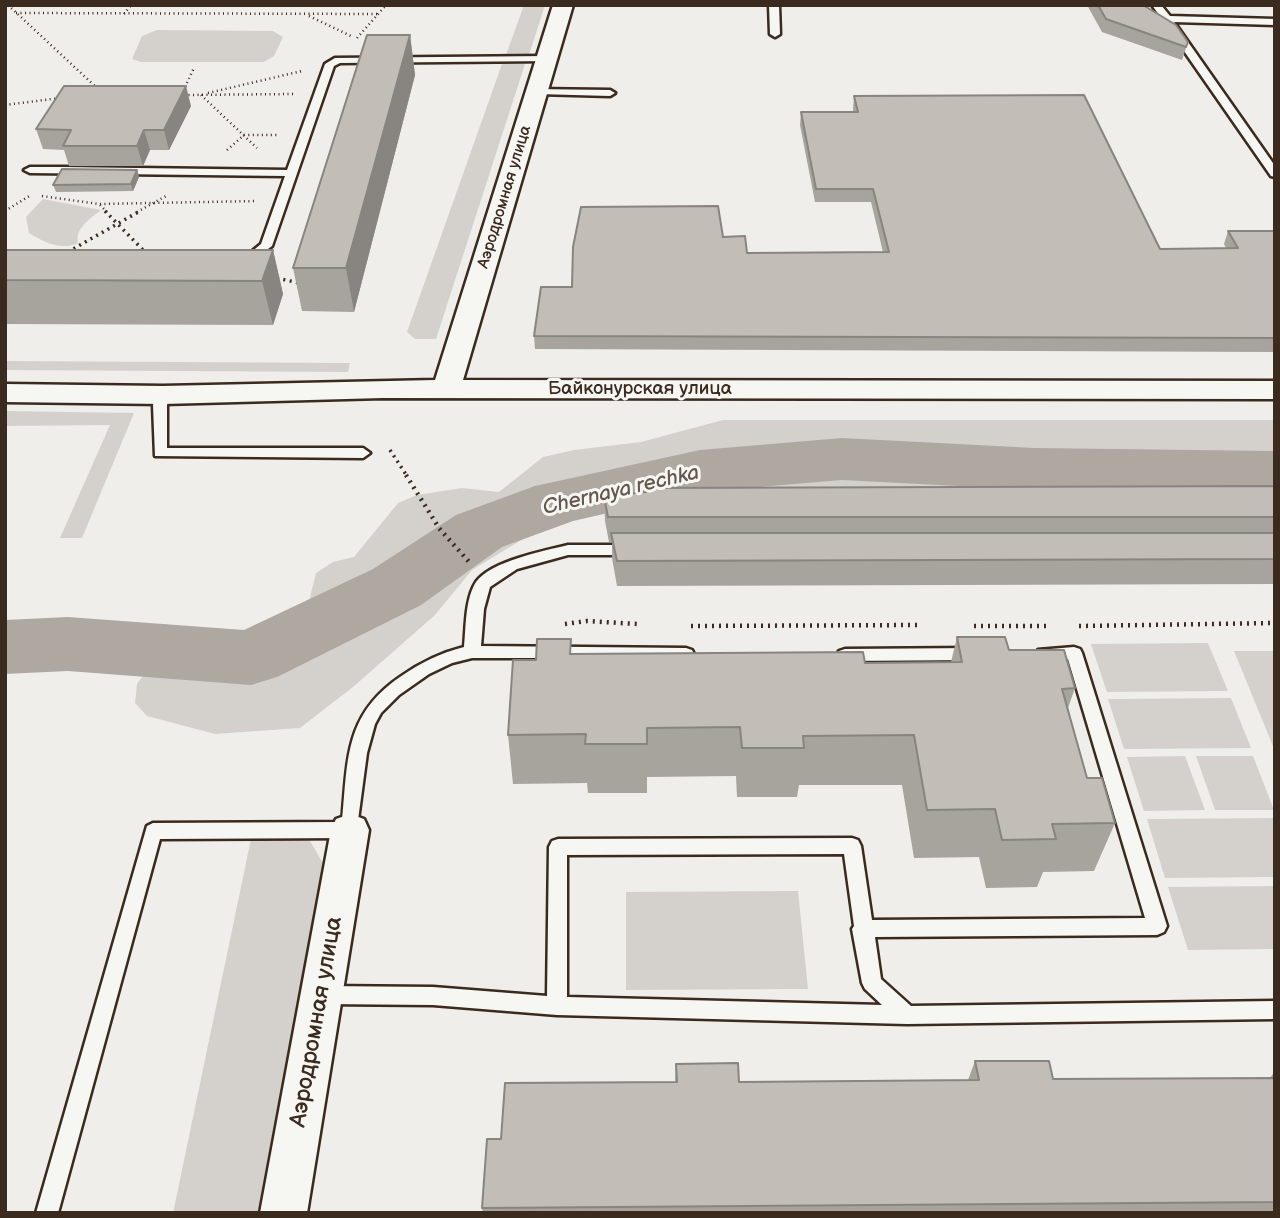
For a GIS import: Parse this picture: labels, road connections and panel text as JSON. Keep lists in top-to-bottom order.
{
  "streets": {
    "street": ["Аэродромная улица", "Байконурская улица"]
  },
  "crossings": [
    ["Аэродромная улица", "Байконурская улица"]
  ],
  "water": ["Chernaya rechka"]
}
